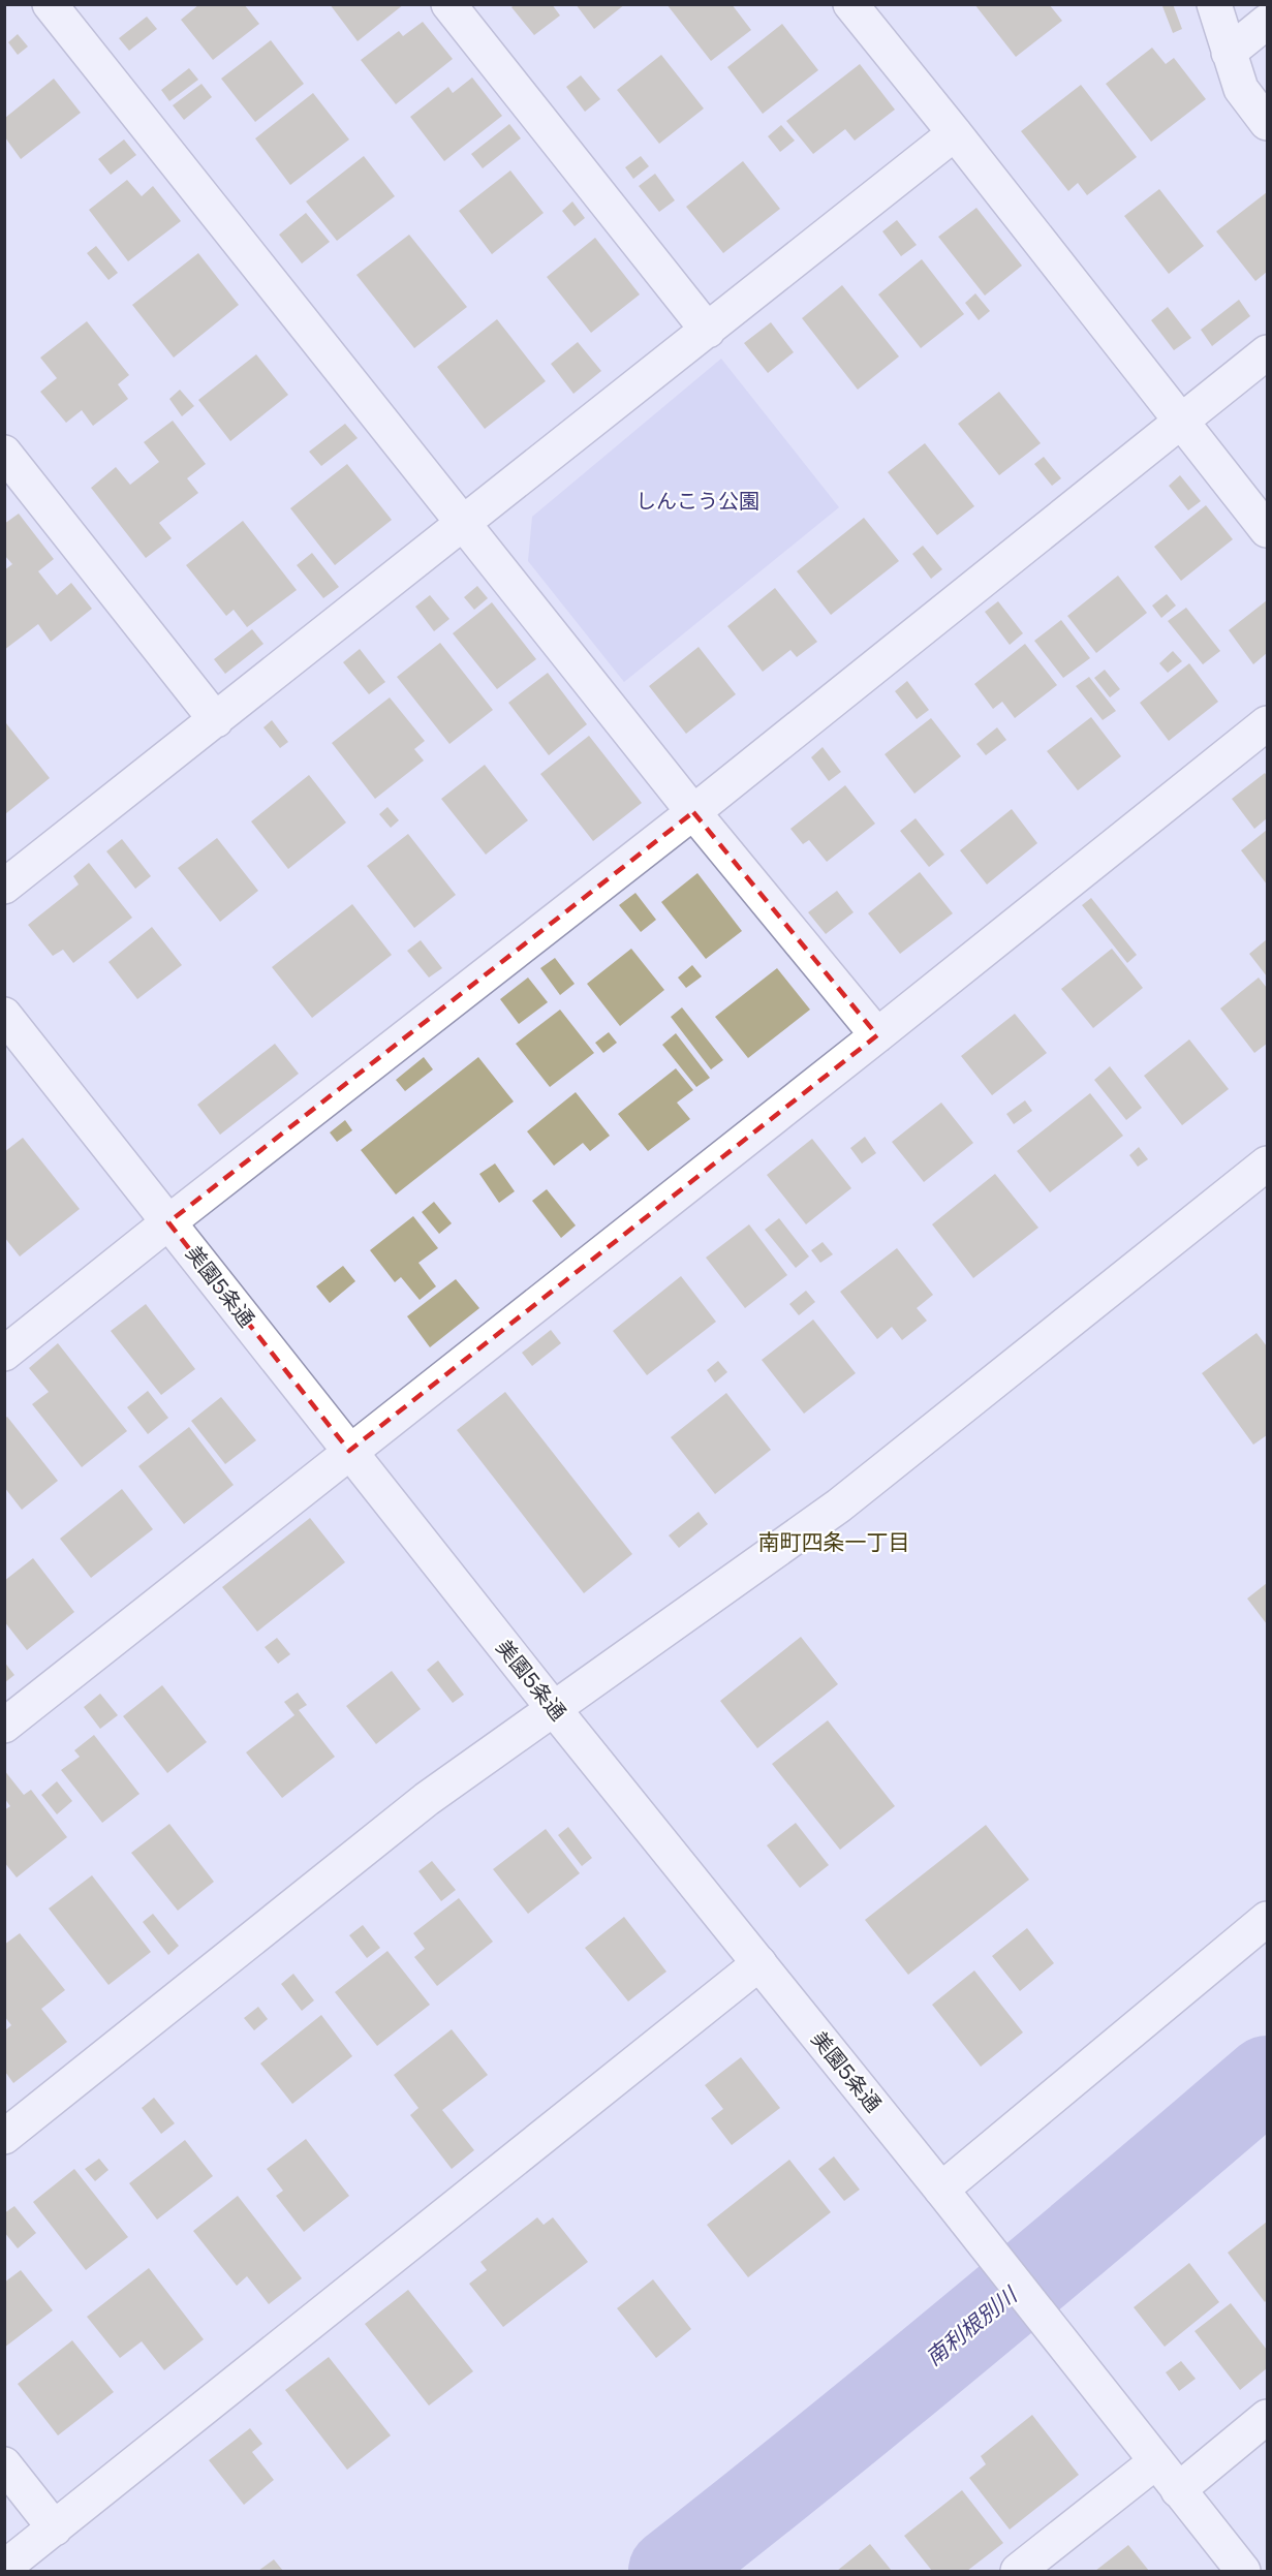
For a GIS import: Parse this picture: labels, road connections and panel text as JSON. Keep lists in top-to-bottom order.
{
  "streets": {
    "street": ["美園5条通"]
  },
  "districts": ["南町四条一丁目"],
  "water": ["南利根別川"],
  "parks": ["しんこう公園"]
}
